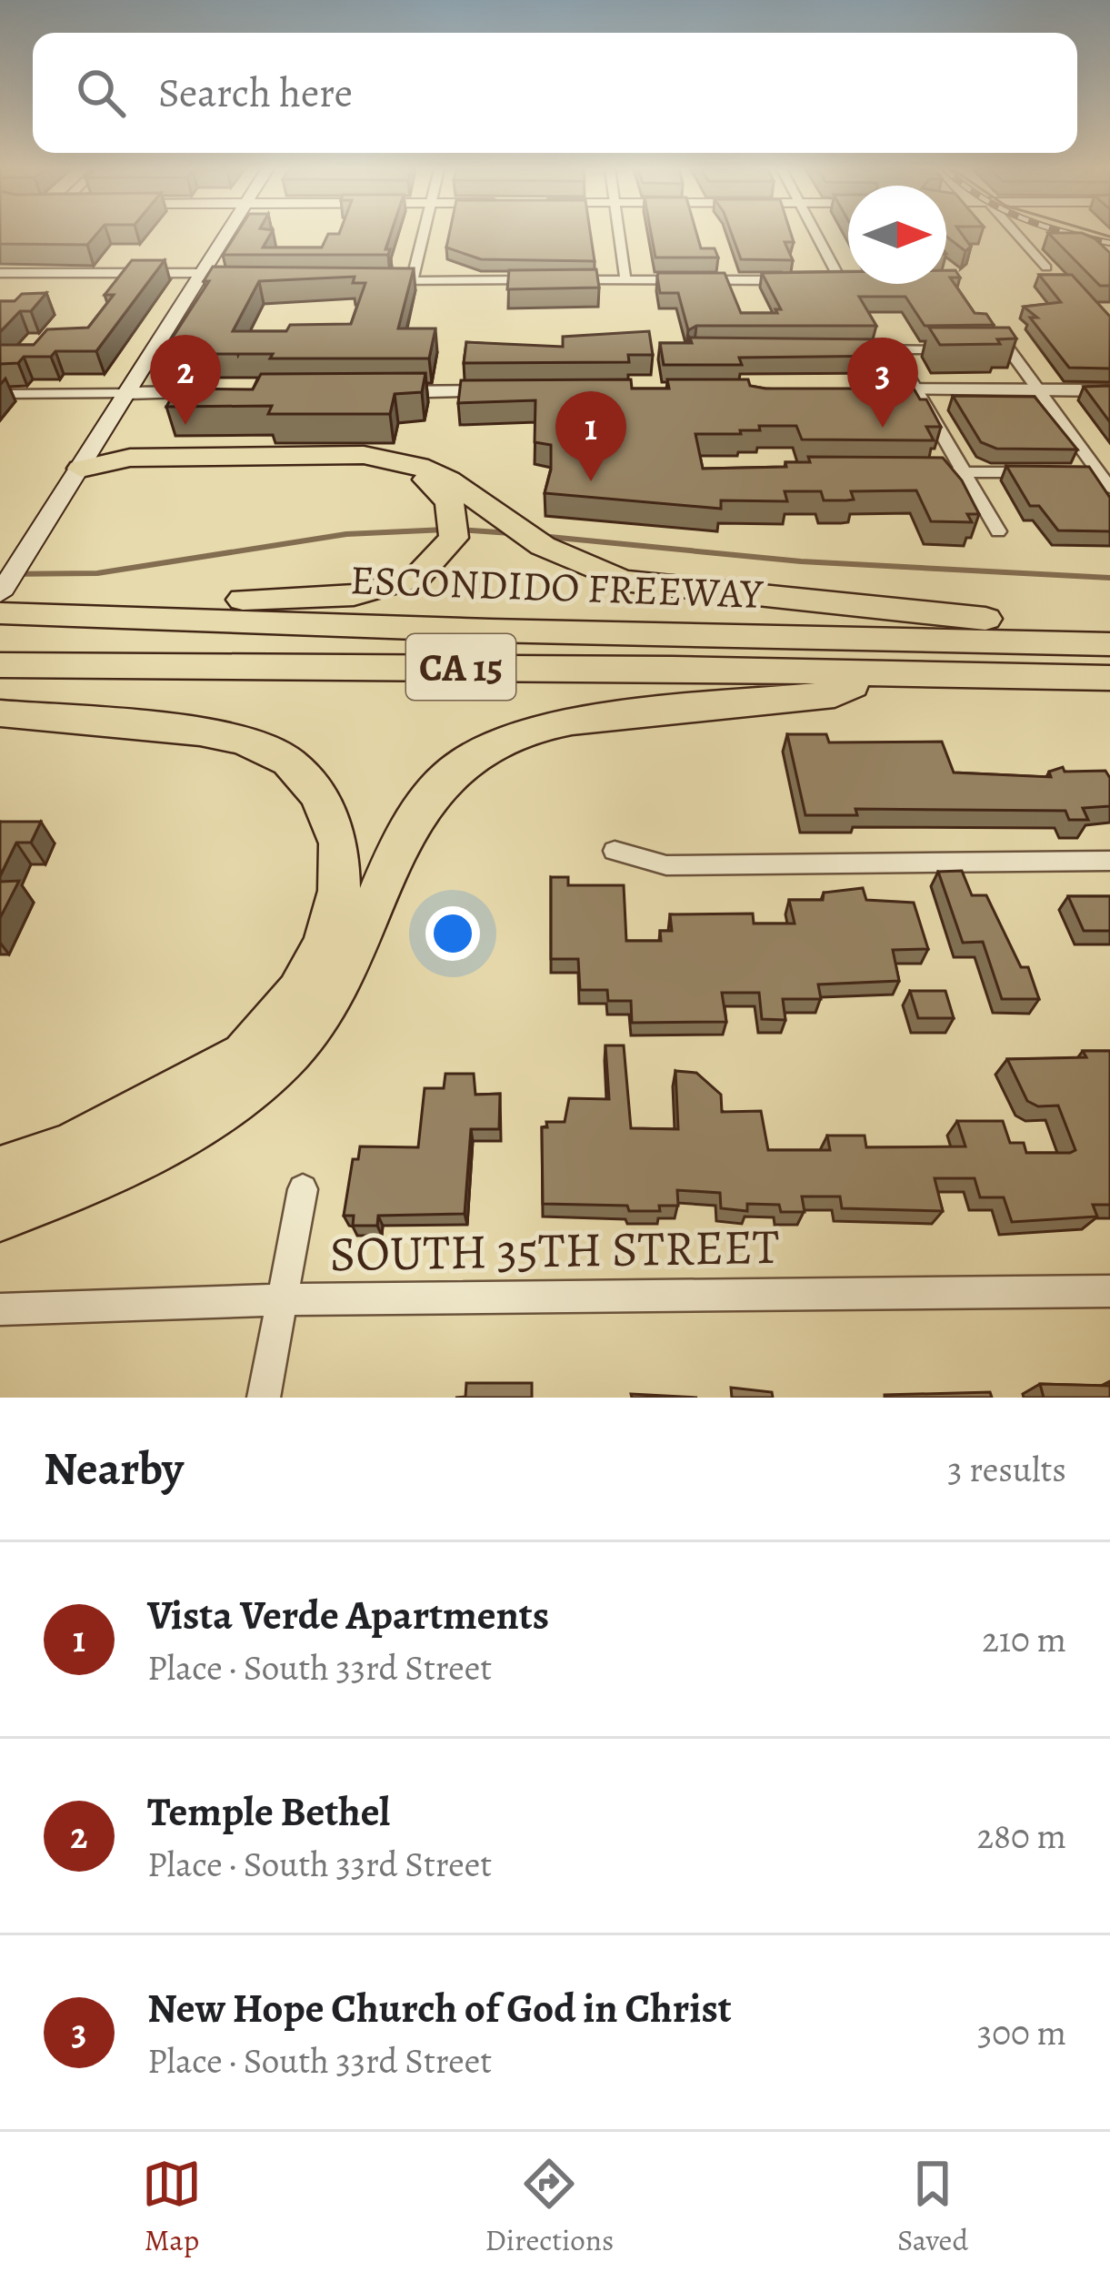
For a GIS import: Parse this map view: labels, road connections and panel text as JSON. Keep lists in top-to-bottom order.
{
  "streets": {
    "highway": ["ESCONDIDO FREEWAY", "CA 15"],
    "street": ["SOUTH 35TH STREET"]
  },
  "north": "right",
  "page": {
    "search": "Search here",
    "pins": ["2", "3", "1"],
    "heading": ["Nearby", "3 results"],
    "list": [
      {
        "mark": "1",
        "name": "Vista Verde Apartments",
        "note": "Place · South 33rd Street",
        "value": "210 m"
      },
      {
        "mark": "2",
        "name": "Temple Bethel",
        "note": "Place · South 33rd Street",
        "value": "280 m"
      },
      {
        "mark": "3",
        "name": "New Hope Church of God in Christ",
        "note": "Place · South 33rd Street",
        "value": "300 m"
      }
    ],
    "nav": ["Map", "Directions", "Saved"]
  }
}
